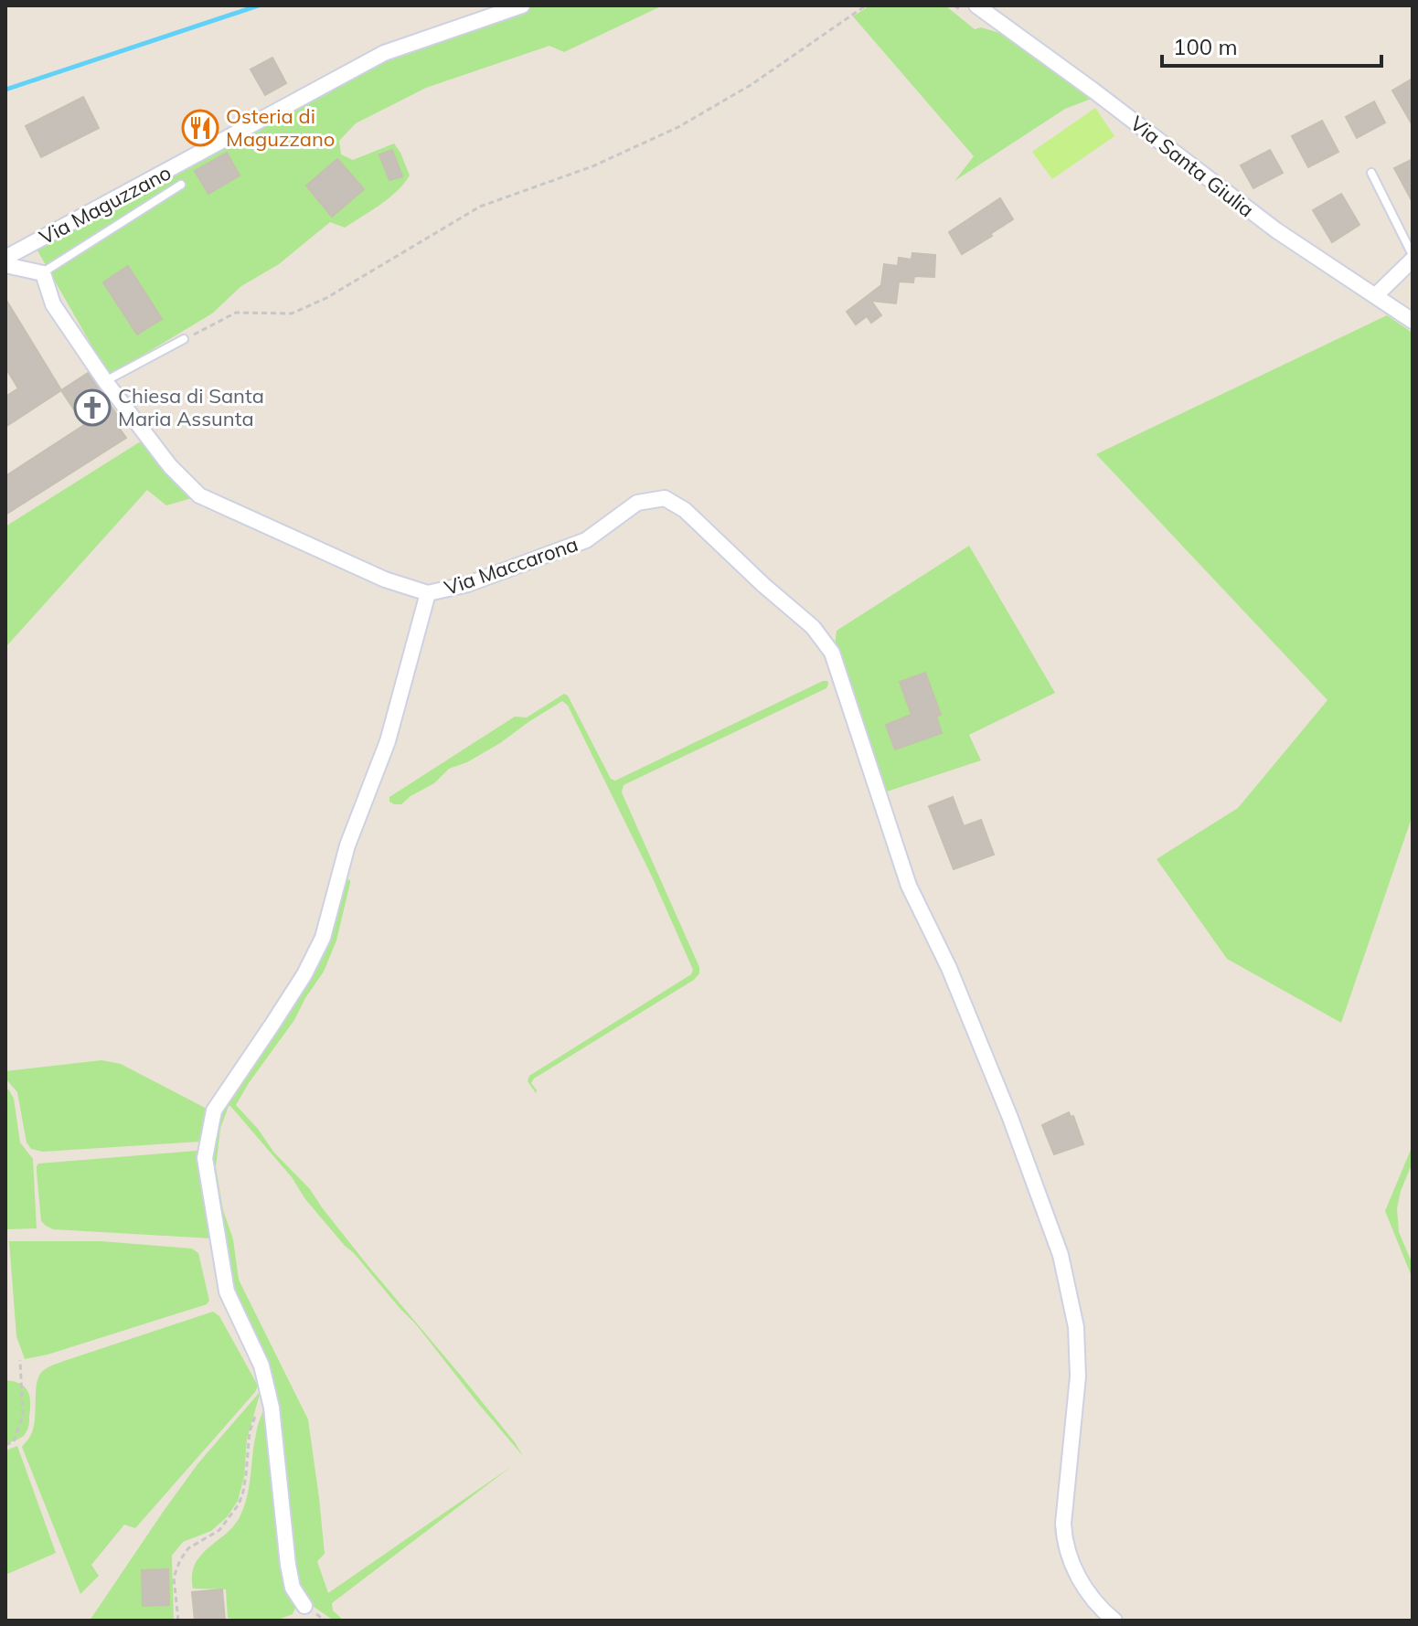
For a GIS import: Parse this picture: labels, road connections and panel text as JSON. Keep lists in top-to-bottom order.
{
  "streets": {
    "street": ["Via Santa Giulia", "Via Maguzzano", "Via Maccarona"]
  },
  "places": {
    "restaurant": ["Osteria di Maguzzano"],
    "church": ["Chiesa di Santa Maria Assunta"]
  },
  "scale_bar": "100 m"
}
